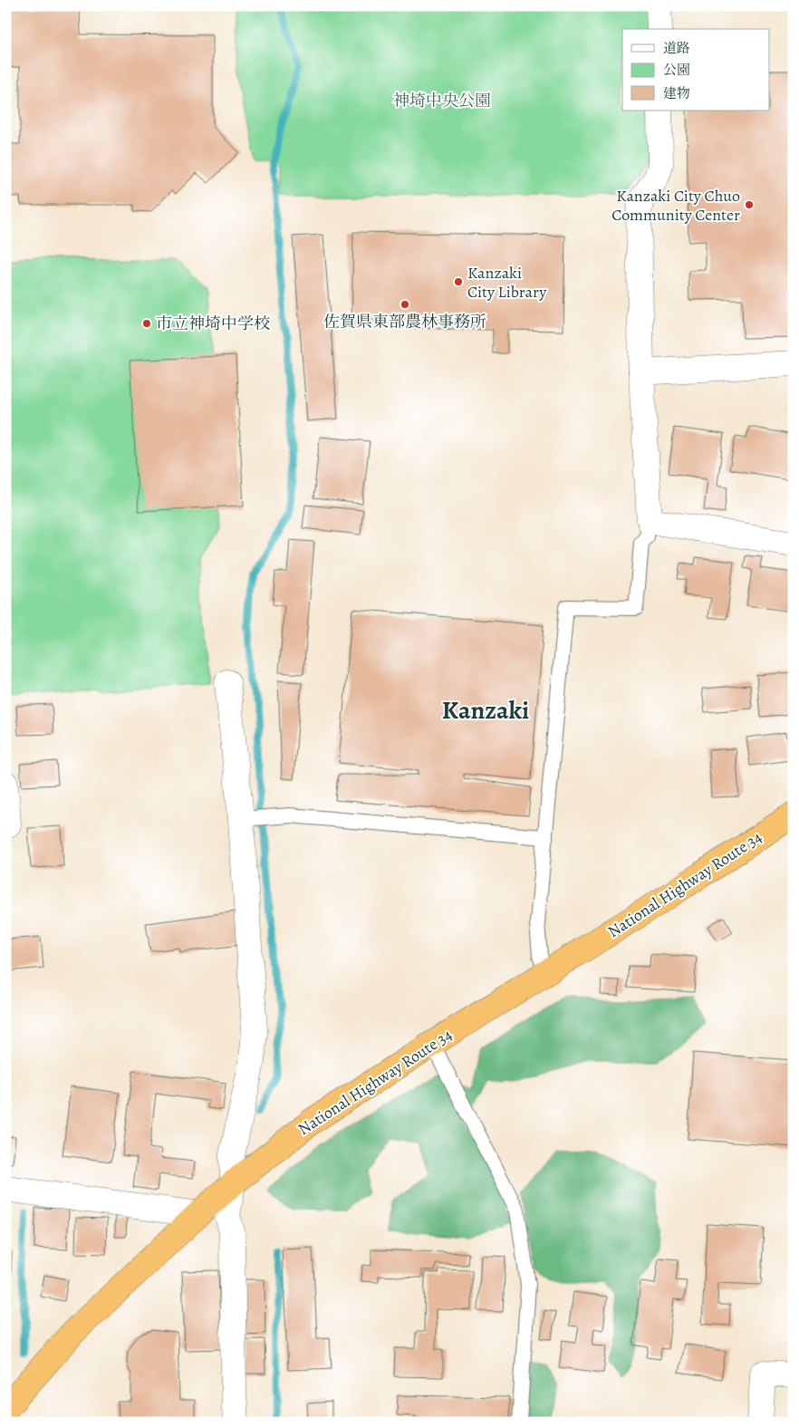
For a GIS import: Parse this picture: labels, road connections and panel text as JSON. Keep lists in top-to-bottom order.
{
  "streets": {
    "highway": ["National Highway Route 34"]
  },
  "districts": ["Kanzaki"],
  "parks": ["神埼中央公園"],
  "places": [
    "Kanzaki City Chuo Community Center",
    "Kanzaki City Library",
    "佐賀県東部農林事務所",
    "市立神埼中学校"
  ],
  "legend": ["道路", "公園", "建物"]
}
